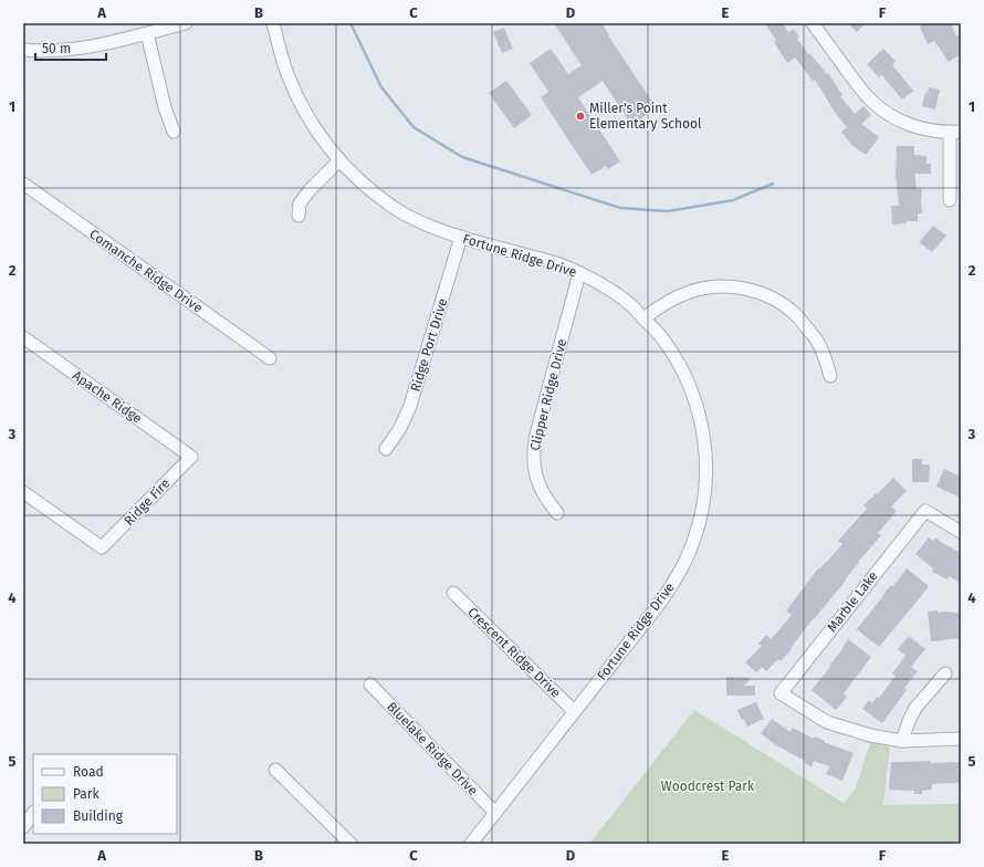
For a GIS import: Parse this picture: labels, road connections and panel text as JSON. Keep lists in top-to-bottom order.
{
  "streets": {
    "street": [
      "Fortune Ridge Drive",
      "Comanche Ridge Drive",
      "Ridge Port Drive",
      "Clipper Ridge Drive",
      "Apache Ridge",
      "Ridge Fire",
      "Marble Lake",
      "Crescent Ridge Drive",
      "Bluelake Ridge Drive"
    ]
  },
  "crossings": [
    ["Fortune Ridge Drive", "Ridge Port Drive"],
    ["Fortune Ridge Drive", "Clipper Ridge Drive"],
    ["Fortune Ridge Drive", "Crescent Ridge Drive"],
    ["Fortune Ridge Drive", "Bluelake Ridge Drive"],
    ["Apache Ridge", "Ridge Fire"]
  ],
  "parks": ["Woodcrest Park"],
  "places": ["Miller's Point Elementary School"],
  "legend": ["Road", "Park", "Building"],
  "scale_bar": "50 m",
  "grid": {
    "columns": [
      "A",
      "B",
      "C",
      "D",
      "E",
      "F"
    ],
    "rows": [
      "1",
      "2",
      "3",
      "4",
      "5"
    ]
  }
}
